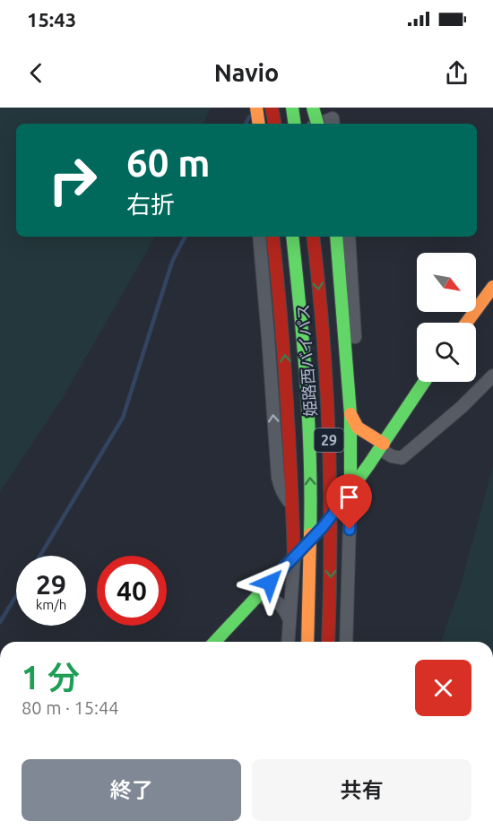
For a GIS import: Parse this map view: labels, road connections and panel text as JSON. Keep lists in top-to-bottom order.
{
  "streets": {
    "main road": ["姫路西バイパス", "29"]
  },
  "north": "bottom right",
  "page": {
    "status": "15:43",
    "header": "Navio",
    "turn": ["60 m", "右折"],
    "speed": "29 km/h",
    "limit": "40",
    "heading": ["1 分", "80 m · 15:44"],
    "buttons": ["終了", "共有"]
  }
}
